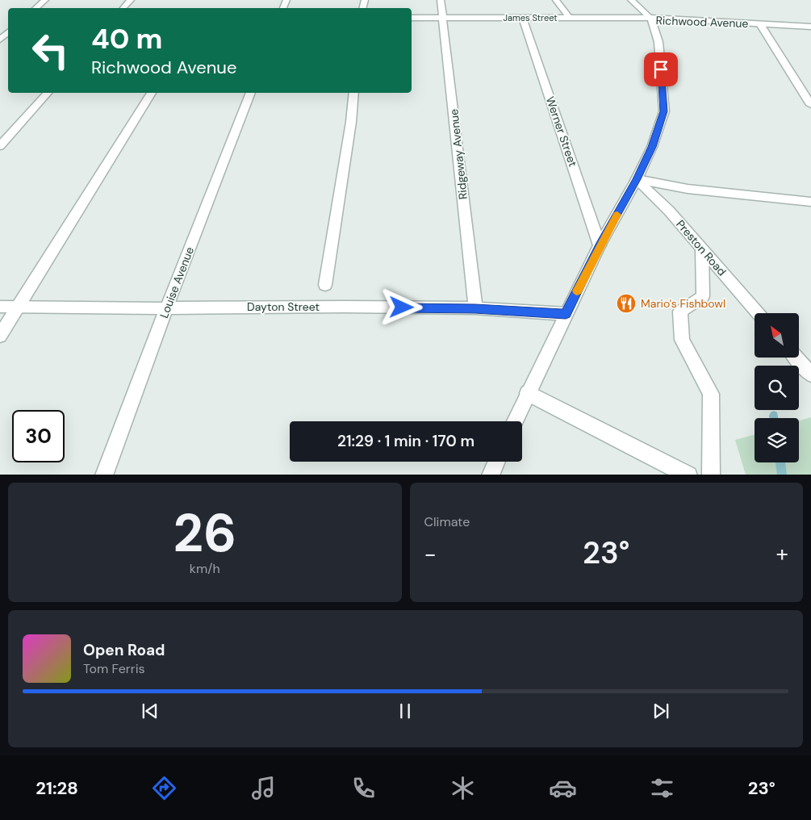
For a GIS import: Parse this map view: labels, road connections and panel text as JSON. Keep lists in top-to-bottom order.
{
  "streets": {
    "street": [
      "James Street",
      "Richwood Avenue",
      "Werner Street",
      "Ridgeway Avenue",
      "Preston Road",
      "Louise Avenue",
      "Dayton Street"
    ]
  },
  "crossings": [
    ["James Street", "Richwood Avenue"],
    ["James Street", "Werner Street"],
    ["James Street", "Ridgeway Avenue"],
    ["Richwood Avenue", "Werner Street"],
    ["Richwood Avenue", "Preston Road"],
    ["Richwood Avenue", "Dayton Street"],
    ["Ridgeway Avenue", "Dayton Street"],
    ["Louise Avenue", "Dayton Street"]
  ],
  "places": {
    "restaurant": ["Mario's Fishbowl"]
  },
  "north": "top left",
  "page": {
    "turn": ["40 m", "Richwood Avenue"],
    "limit": "30",
    "trip": "21:29 · 1 min · 170 m",
    "tile": [
      ["26", "km/h"],
      "Climate"
    ],
    "heat": ["−", "23°", "+"],
    "song": ["Open Road", "Tom Ferris"],
    "tabs": ["21:28", "23°"]
  }
}
